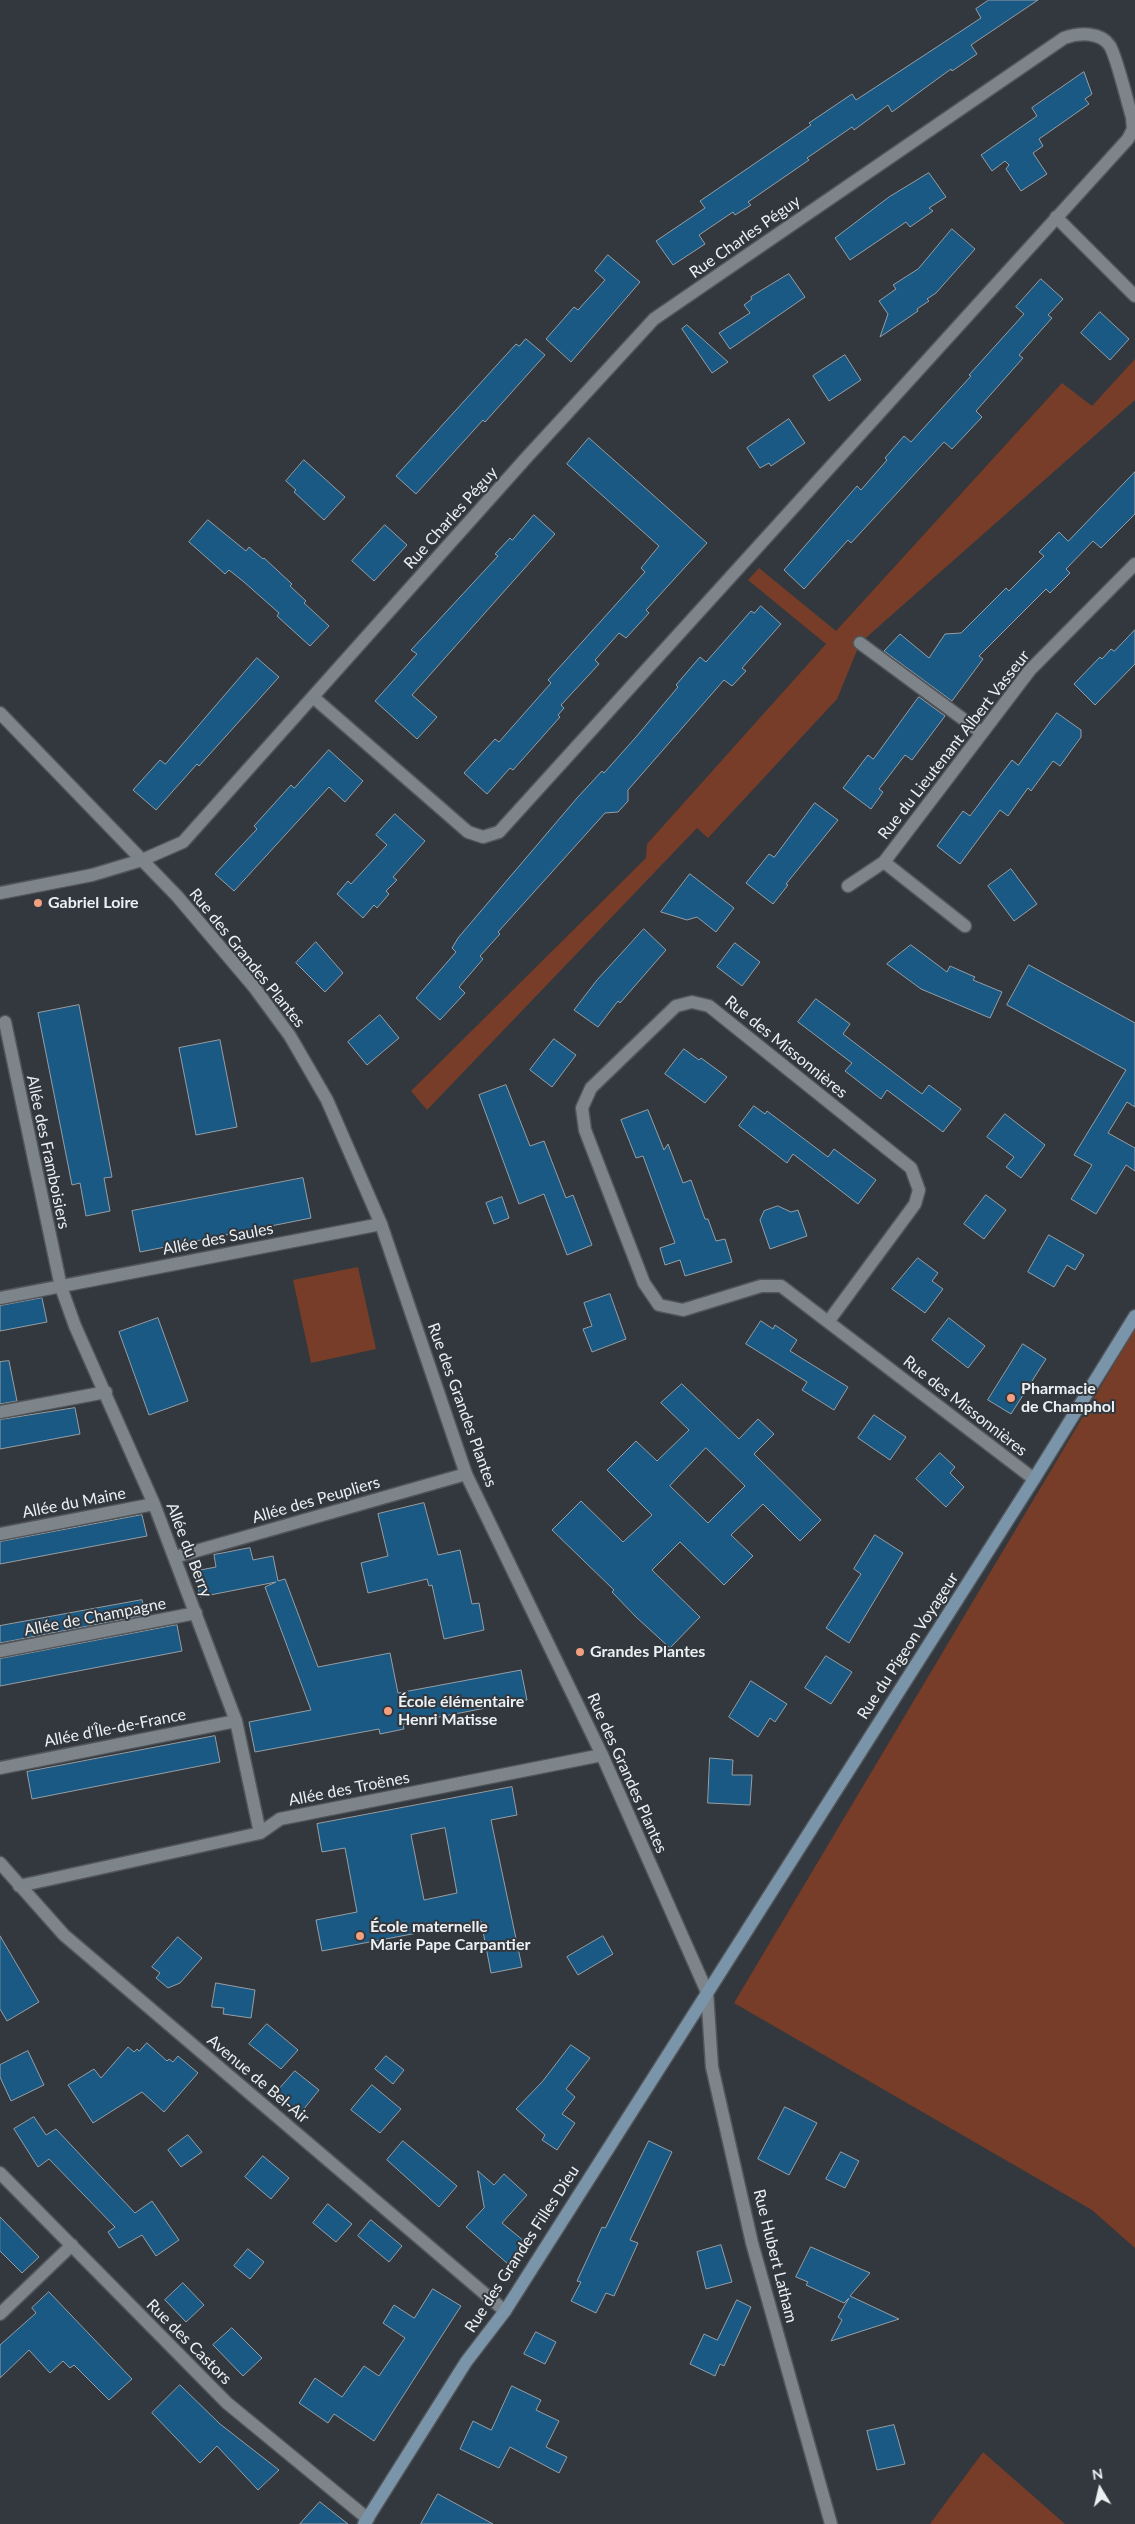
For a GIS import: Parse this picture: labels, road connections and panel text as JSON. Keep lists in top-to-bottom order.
{
  "streets": {
    "main road": ["Rue du Pigeon Voyageur", "Rue des Grandes Filles Dieu"],
    "street": [
      "Rue Charles Péguy",
      "Rue du Lieutenant Albert Vasseur",
      "Rue des Grandes Plantes",
      "Rue des Missonnières",
      "Allée des Framboisiers",
      "Allée des Saules",
      "Allée des Peupliers",
      "Allée du Maine",
      "Allée du Berry",
      "Allée de Champagne",
      "Allée d'Île-de-France",
      "Allée des Troënes",
      "Avenue de Bel-Air",
      "Rue Hubert Latham",
      "Rue des Castors"
    ]
  },
  "crossings": [
    ["Rue Charles Péguy", "Rue des Grandes Plantes"],
    ["Rue des Grandes Plantes", "Allée des Saules"],
    ["Rue des Grandes Plantes", "Allée des Peupliers"],
    ["Rue des Grandes Plantes", "Rue du Pigeon Voyageur"],
    ["Rue des Grandes Plantes", "Allée des Troënes"],
    ["Rue des Grandes Plantes", "Rue des Grandes Filles Dieu"],
    ["Rue des Grandes Plantes", "Rue Hubert Latham"],
    ["Rue des Missonnières", "Rue du Pigeon Voyageur"],
    ["Allée des Framboisiers", "Allée des Saules"],
    ["Allée des Framboisiers", "Allée du Berry"],
    ["Allée des Saules", "Allée du Berry"],
    ["Allée des Peupliers", "Allée du Berry"],
    ["Allée du Maine", "Allée du Berry"],
    ["Allée du Berry", "Allée de Champagne"],
    ["Allée du Berry", "Allée d'Île-de-France"],
    ["Allée du Berry", "Allée des Troënes"],
    ["Rue du Pigeon Voyageur", "Rue des Grandes Filles Dieu"],
    ["Rue du Pigeon Voyageur", "Rue Hubert Latham"],
    ["Allée des Troënes", "Avenue de Bel-Air"],
    ["Avenue de Bel-Air", "Rue des Grandes Filles Dieu"],
    ["Rue des Grandes Filles Dieu", "Rue Hubert Latham"],
    ["Rue des Grandes Filles Dieu", "Rue des Castors"]
  ],
  "places": [
    "Gabriel Loire",
    "Pharmacie de Champhol",
    "Grandes Plantes",
    "École élémentaire Henri Matisse",
    "École maternelle Marie Pape Carpantier"
  ],
  "north": "top"
}
